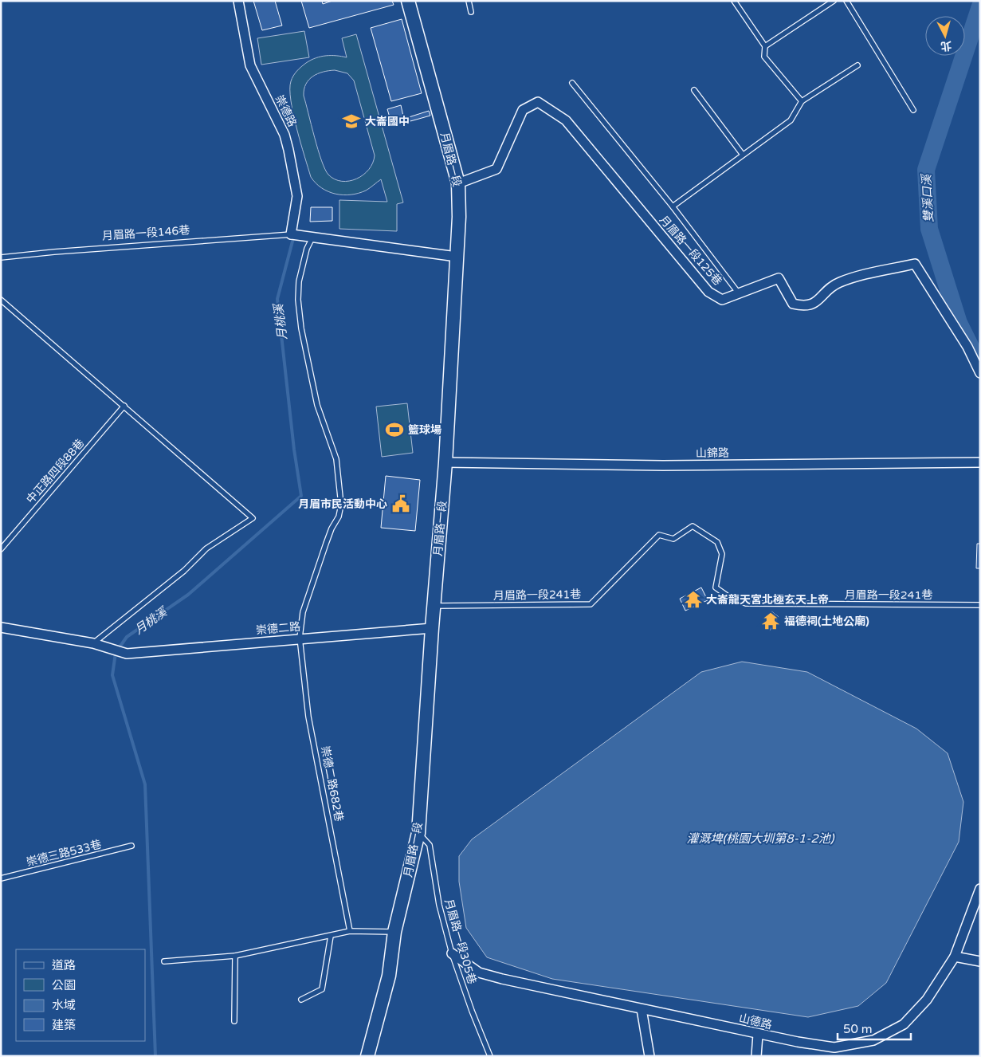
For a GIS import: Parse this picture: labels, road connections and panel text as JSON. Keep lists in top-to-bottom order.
{
  "streets": {
    "street": [
      "崇德路",
      "月眉路一段",
      "月眉路一段125巷",
      "山錦路",
      "崇德二路",
      "山德路"
    ],
    "lane": [
      "月眉路一段146巷",
      "中正路四段88巷",
      "月眉路一段241巷",
      "崇德二路682巷",
      "崇德三路533巷",
      "月眉路一段305巷"
    ]
  },
  "crossings": [
    ["崇德路", "月眉路一段146巷"],
    ["月眉路一段", "月眉路一段125巷"],
    ["月眉路一段", "山錦路"],
    ["月眉路一段", "月眉路一段241巷"],
    ["月眉路一段", "崇德二路"],
    ["月眉路一段", "月眉路一段305巷"],
    ["崇德二路", "崇德二路682巷"],
    ["月眉路一段305巷", "山德路"]
  ],
  "water": ["雙溪口溪", "月桃溪", "灌溉埤(桃園大圳第8-1-2池)"],
  "places": {
    "school or university": ["大崙國中"],
    "sports": ["籃球場"],
    "public building": ["月眉市民活動中心"],
    "temple": ["大崙龍天宮北極玄天上帝", "福德祠(土地公廟)"]
  },
  "legend": [
    "道路",
    "公園",
    "水域",
    "建築"
  ],
  "scale_bar": "50 m",
  "north": "bottom"
}
